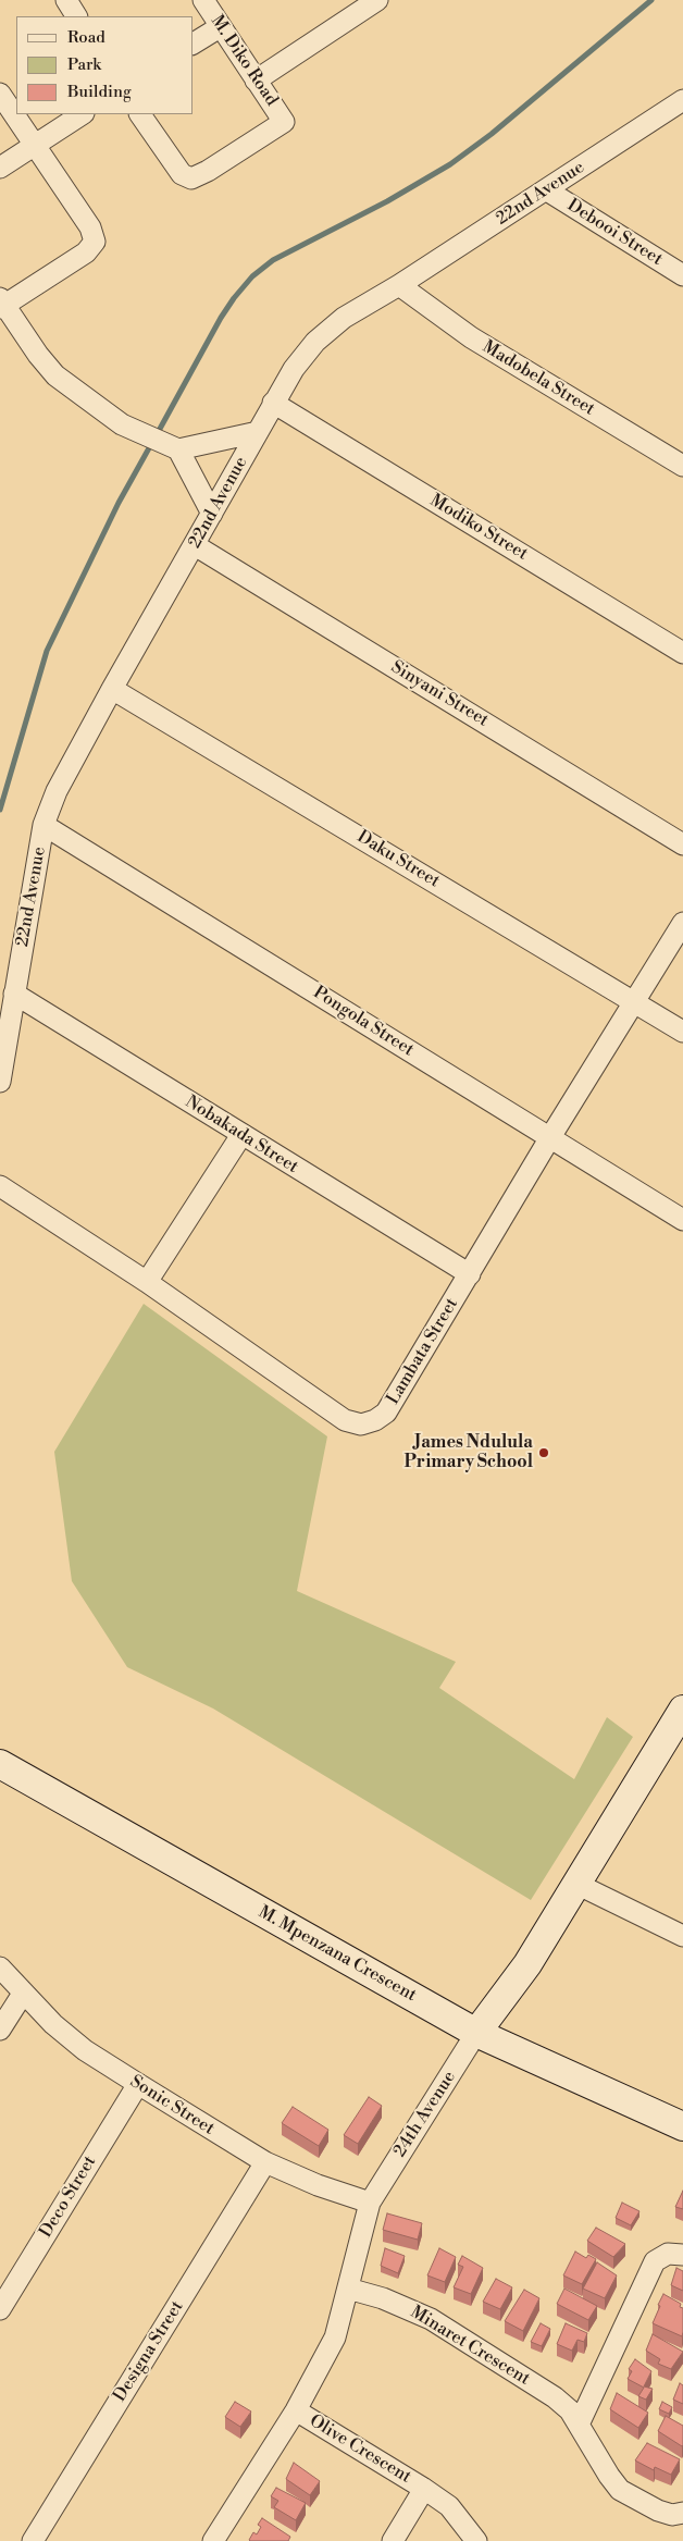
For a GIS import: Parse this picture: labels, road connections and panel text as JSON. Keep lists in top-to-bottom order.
{
  "streets": {
    "main road": ["M. Mpenzana Crescent", "24th Avenue"],
    "street": [
      "M. Diko Road",
      "22nd Avenue",
      "Debooi Street",
      "Madobela Street",
      "Modiko Street",
      "Sinyani Street",
      "Daku Street",
      "Pongola Street",
      "Nobakada Street",
      "Lambata Street",
      "Sonic Street",
      "Deco Street",
      "Minaret Crescent",
      "Designa Street",
      "Olive Crescent"
    ]
  },
  "crossings": [
    ["22nd Avenue", "Debooi Street"],
    ["22nd Avenue", "Madobela Street"],
    ["22nd Avenue", "Modiko Street"],
    ["22nd Avenue", "Sinyani Street"],
    ["22nd Avenue", "Daku Street"],
    ["22nd Avenue", "Pongola Street"],
    ["22nd Avenue", "Nobakada Street"],
    ["Daku Street", "Lambata Street"],
    ["Pongola Street", "Lambata Street"],
    ["Nobakada Street", "Lambata Street"],
    ["M. Mpenzana Crescent", "24th Avenue"],
    ["Sonic Street", "24th Avenue"],
    ["Sonic Street", "Deco Street"],
    ["Sonic Street", "Designa Street"],
    ["24th Avenue", "Minaret Crescent"],
    ["24th Avenue", "Olive Crescent"]
  ],
  "places": ["James Ndulula Primary School"],
  "legend": ["Road", "Park", "Building"]
}
